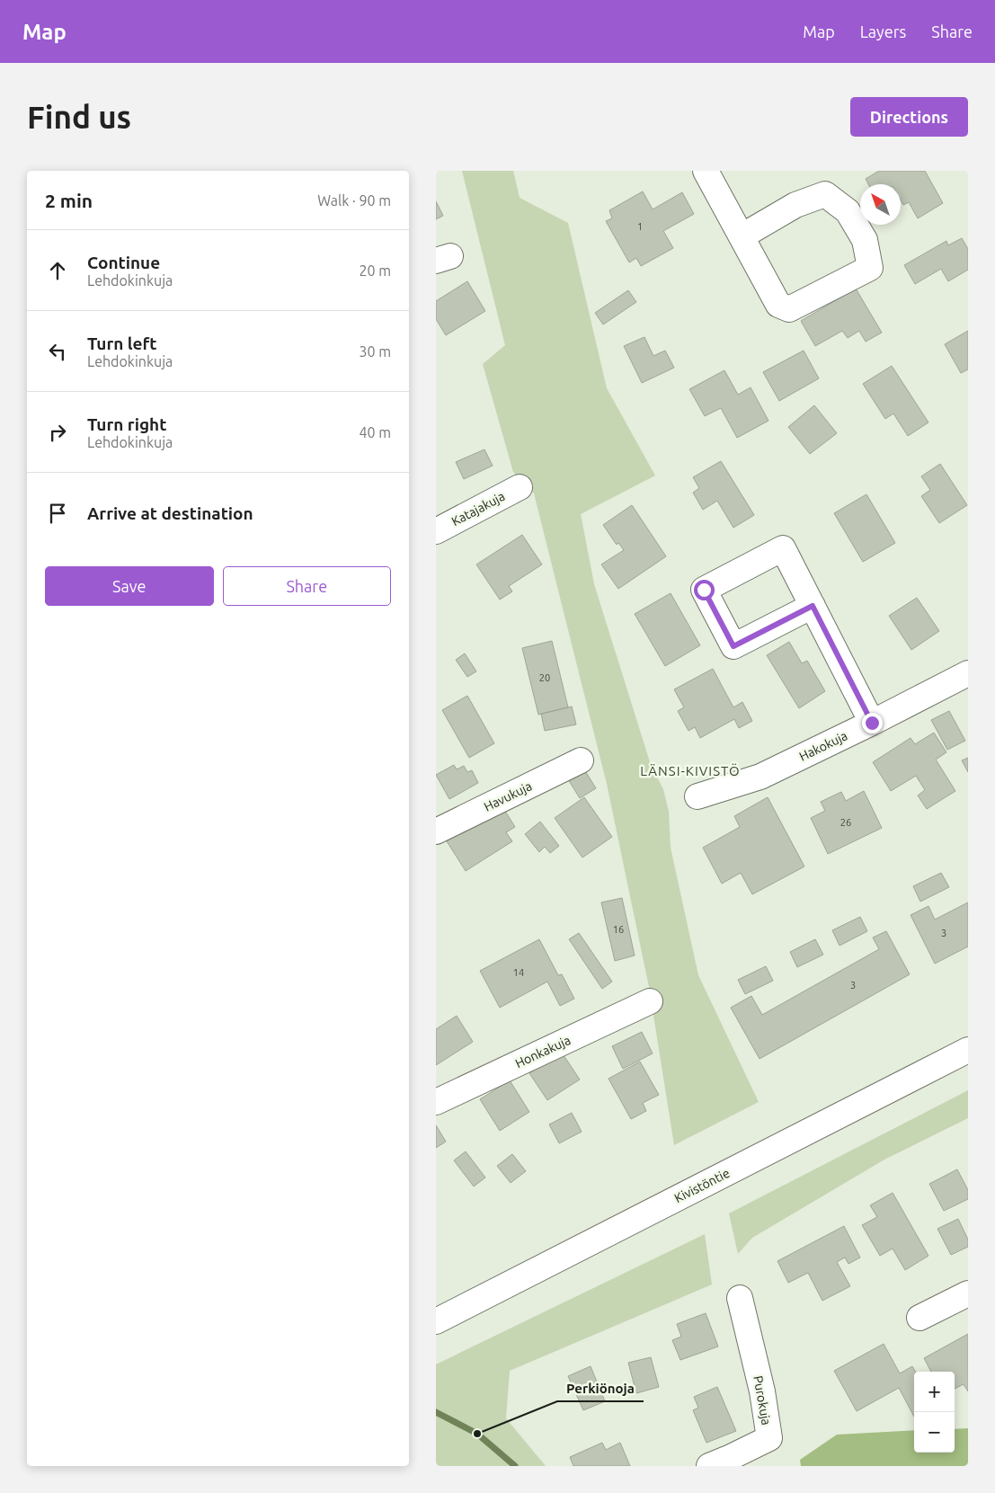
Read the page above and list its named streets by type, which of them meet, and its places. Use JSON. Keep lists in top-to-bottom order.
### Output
{
  "streets": {
    "street": [
      "Katajakuja",
      "Hakokuja",
      "Havukuja",
      "Honkakuja",
      "Kivistöntie",
      "Purokuja"
    ]
  },
  "districts": ["LÄNSI-KIVISTÖ"],
  "places": ["Perkiönoja"],
  "house_numbers": [
    "1",
    "20",
    "26",
    "16",
    "3",
    "14",
    "3"
  ],
  "north": "top left",
  "page": {
    "header": "Map",
    "nav": ["Map", "Layers", "Share"],
    "buttons": [
      "Directions",
      ["Save", "Share"]
    ],
    "title": "Find us",
    "heading": ["2 min", "Walk · 90 m"],
    "list": [
      ["Continue", "Lehdokinkuja", "20 m"],
      ["Turn left", "Lehdokinkuja", "30 m"],
      ["Turn right", "Lehdokinkuja", "40 m"],
      "Arrive at destination"
    ],
    "map_buttons": ["+", "−"]
  }
}
